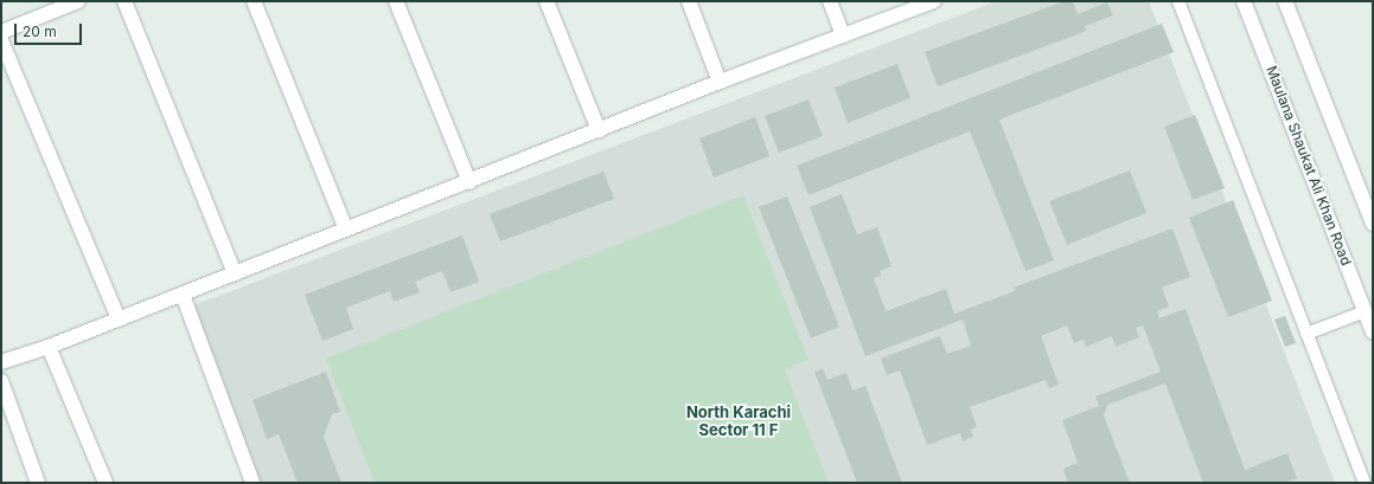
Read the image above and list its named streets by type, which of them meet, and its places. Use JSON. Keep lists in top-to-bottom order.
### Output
{
  "streets": {
    "street": ["Maulana Shaukat Ali Khan Road"]
  },
  "districts": ["North Karachi Sector 11 F"],
  "scale_bar": "20 m"
}
